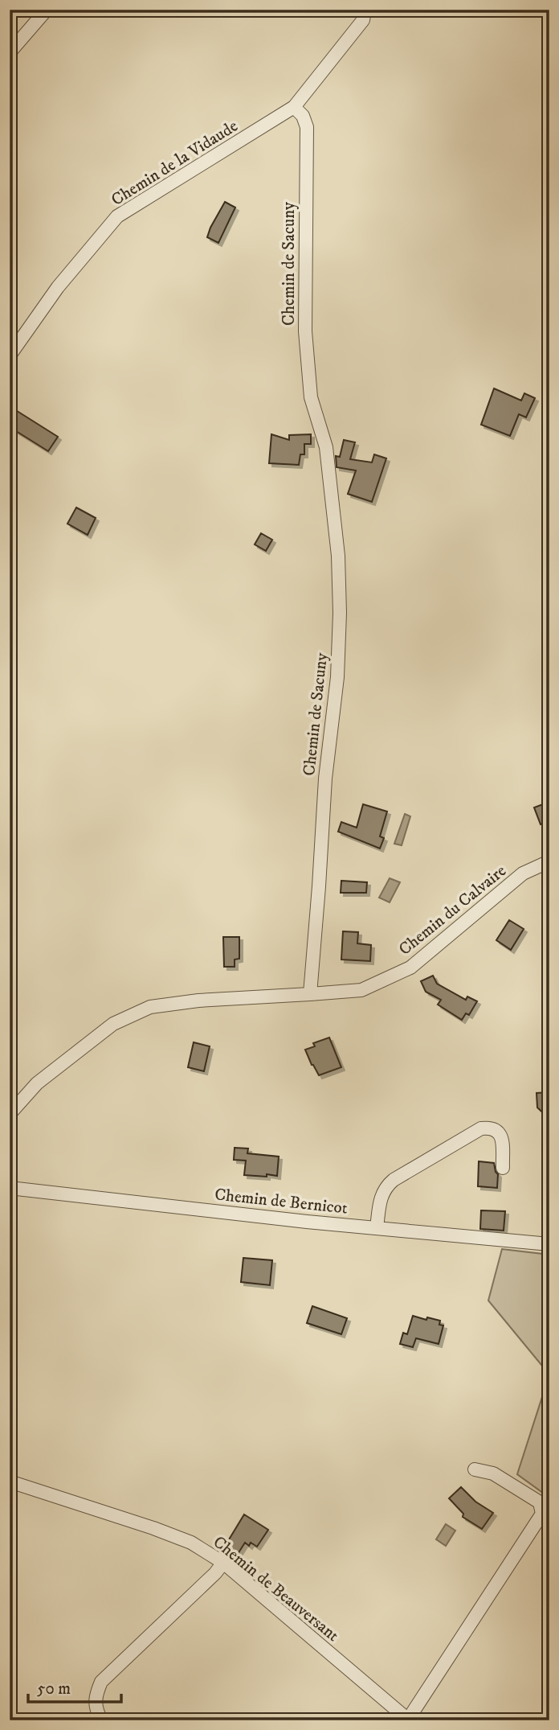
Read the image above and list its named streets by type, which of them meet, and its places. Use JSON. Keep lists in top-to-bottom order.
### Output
{
  "streets": {
    "street": [
      "Chemin de la Vidaude",
      "Chemin de Sacuny",
      "Chemin du Calvaire",
      "Chemin de Bernicot",
      "Chemin de Beauversant"
    ]
  },
  "crossings": [
    ["Chemin de la Vidaude", "Chemin de Sacuny"],
    ["Chemin de Sacuny", "Chemin du Calvaire"]
  ],
  "scale_bar": "50 m"
}
